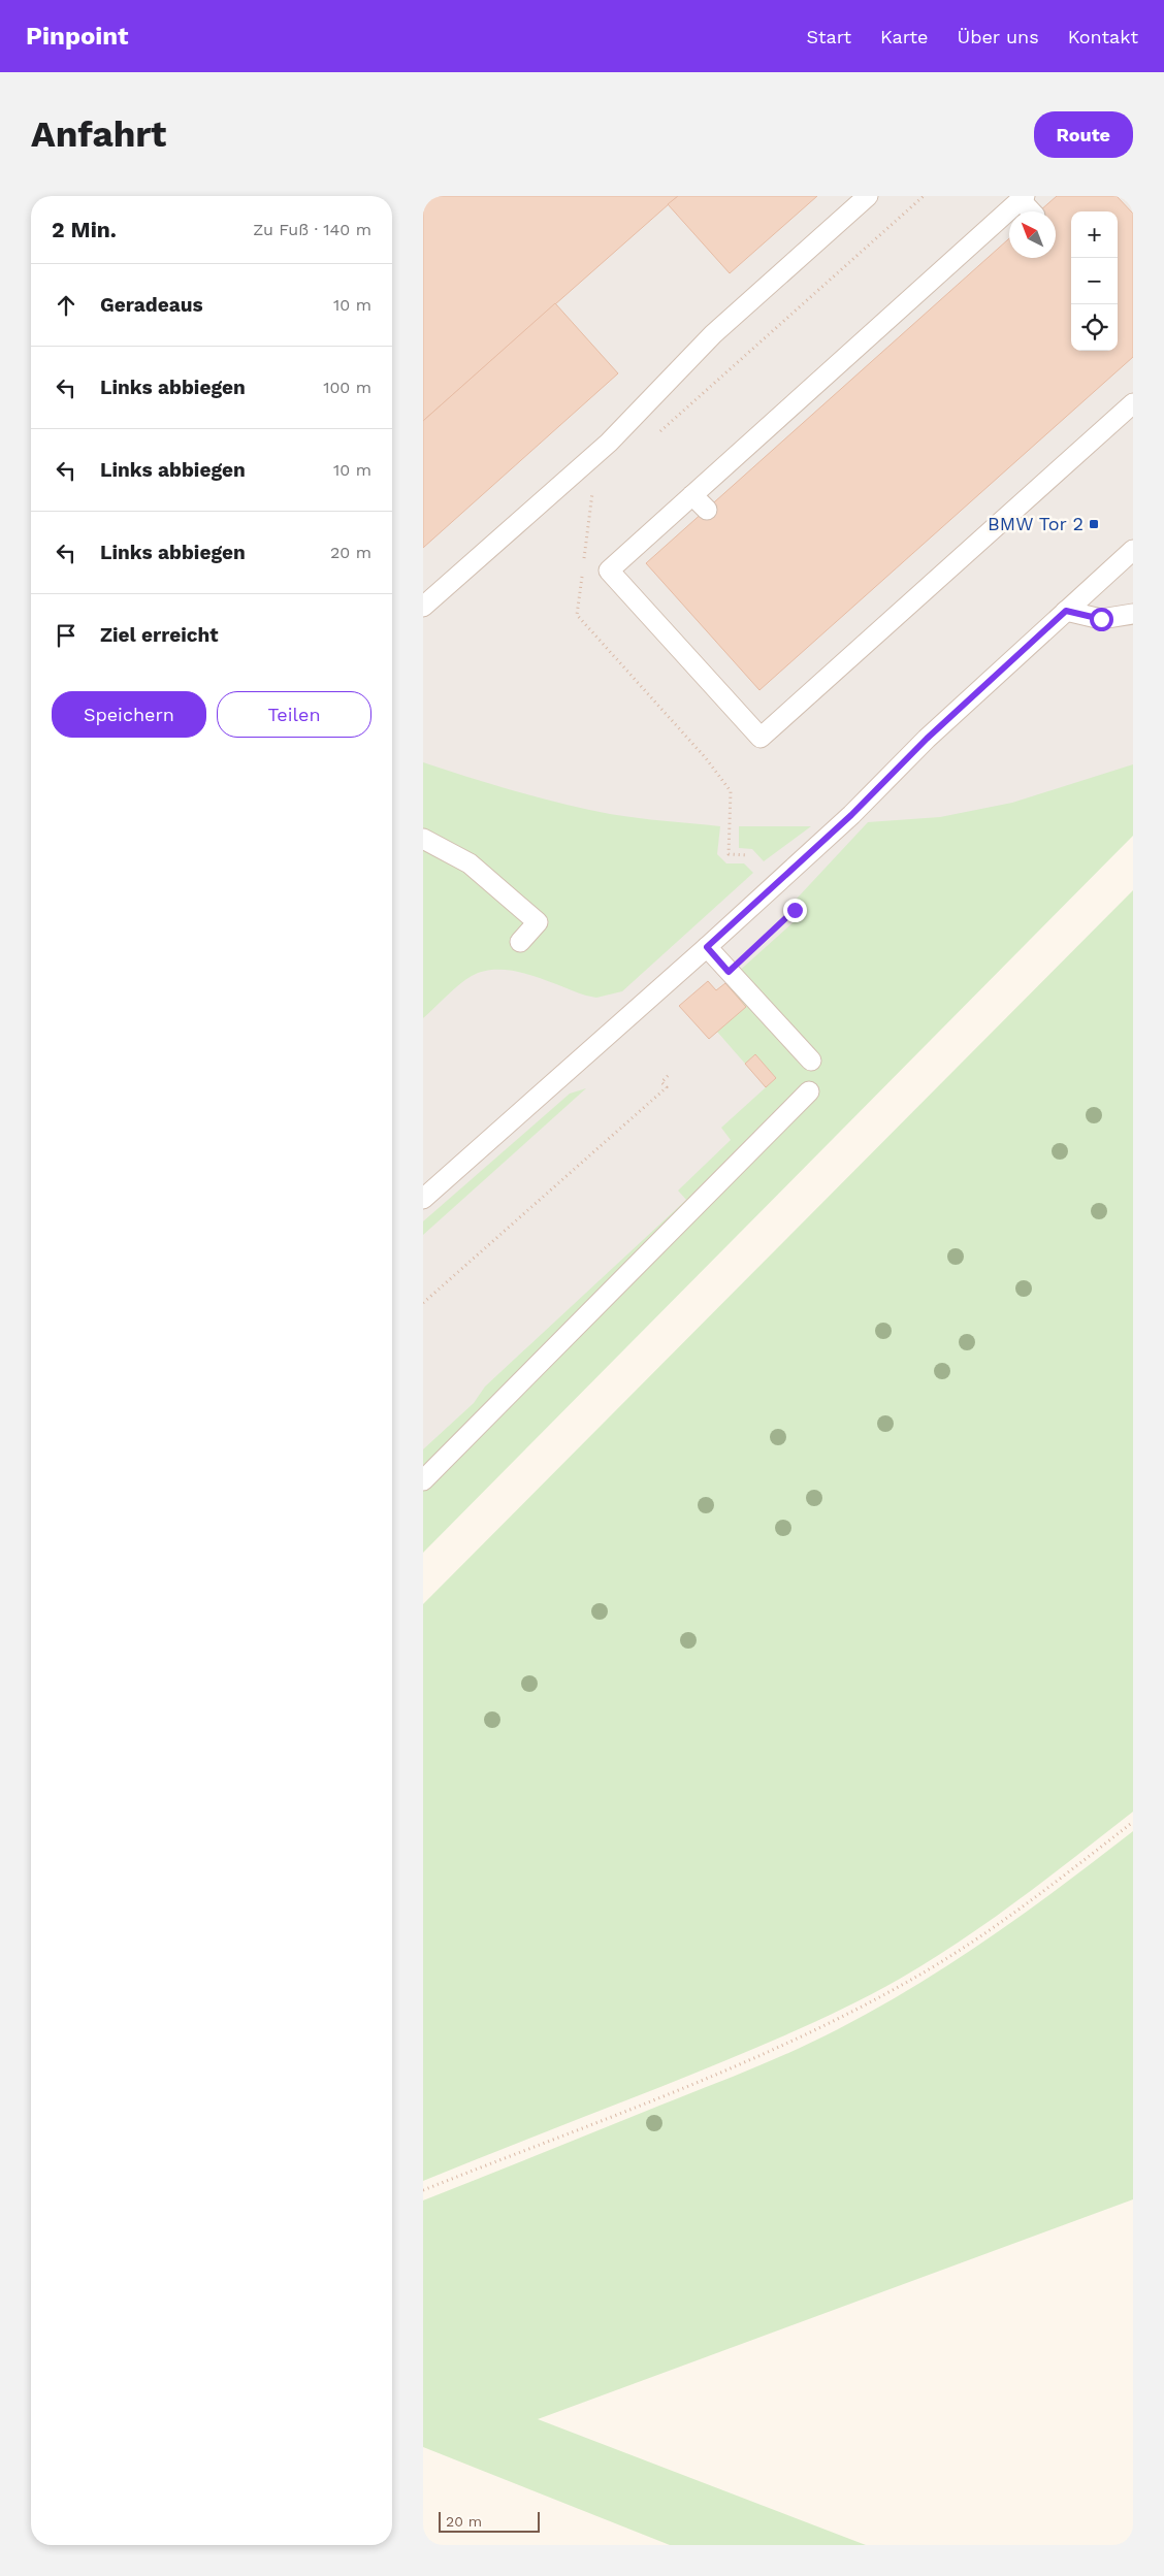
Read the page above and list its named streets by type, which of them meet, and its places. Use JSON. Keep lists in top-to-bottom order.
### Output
{
  "places": {
    "transit": ["BMW Tor 2"]
  },
  "scale_bar": "20 m",
  "north": "top left",
  "page": {
    "header": "Pinpoint",
    "nav": [
      "Start",
      "Karte",
      "Über uns",
      "Kontakt"
    ],
    "buttons": [
      "Route",
      ["Speichern", "Teilen"]
    ],
    "title": "Anfahrt",
    "heading": ["2 Min.", "Zu Fuß · 140 m"],
    "map_buttons": ["+", "−"],
    "list": [
      ["Geradeaus", "10 m"],
      ["Links abbiegen", "100 m"],
      ["Links abbiegen", "10 m"],
      ["Links abbiegen", "20 m"],
      "Ziel erreicht"
    ],
    "scale": "20 m"
  }
}
